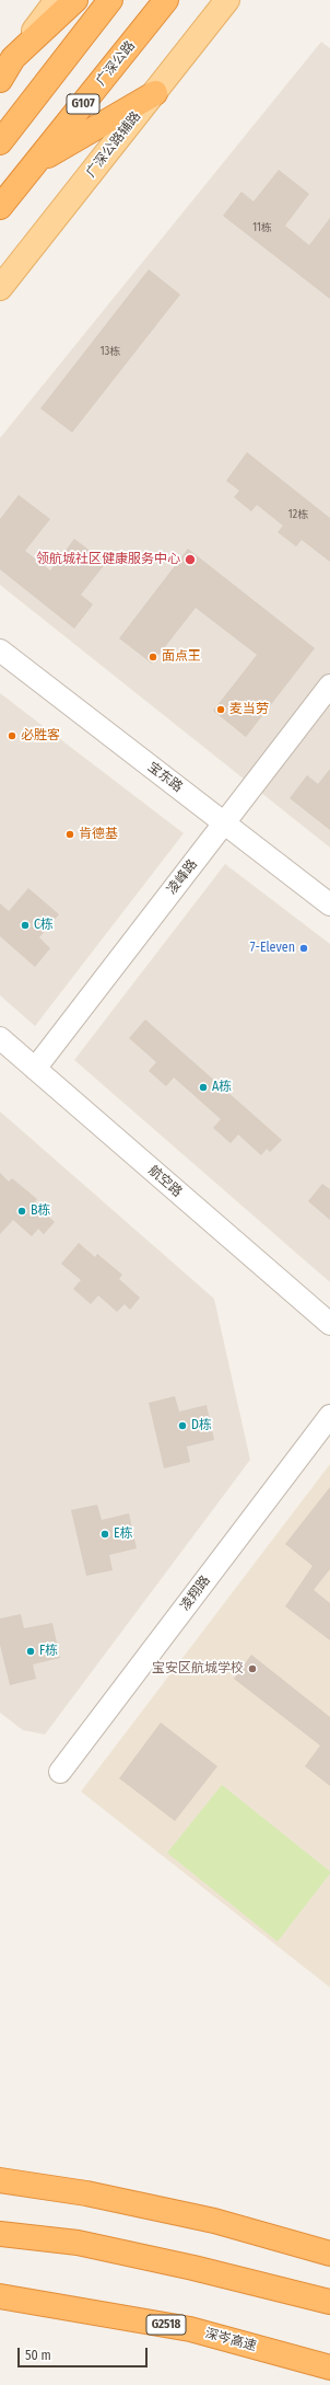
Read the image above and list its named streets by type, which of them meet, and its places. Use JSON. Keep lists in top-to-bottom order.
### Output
{
  "streets": {
    "highway": [
      "广深公路",
      "G107",
      "G2518",
      "深岑高速"
    ],
    "main road": ["广深公路辅路"],
    "street": [
      "宝东路",
      "凌峰路",
      "航空路",
      "凌翔路"
    ]
  },
  "crossings": [
    ["宝东路", "凌峰路"],
    ["凌峰路", "航空路"]
  ],
  "places": [
    "领航城社区健康服务中心",
    "面点王",
    "麦当劳",
    "必胜客",
    "肯德基",
    "C栋",
    "7-Eleven",
    "A栋",
    "B栋",
    "D栋",
    "E栋",
    "F栋",
    "宝安区航城学校"
  ],
  "house_numbers": ["11栋", "13栋", "12栋"],
  "scale_bar": "50 m"
}
